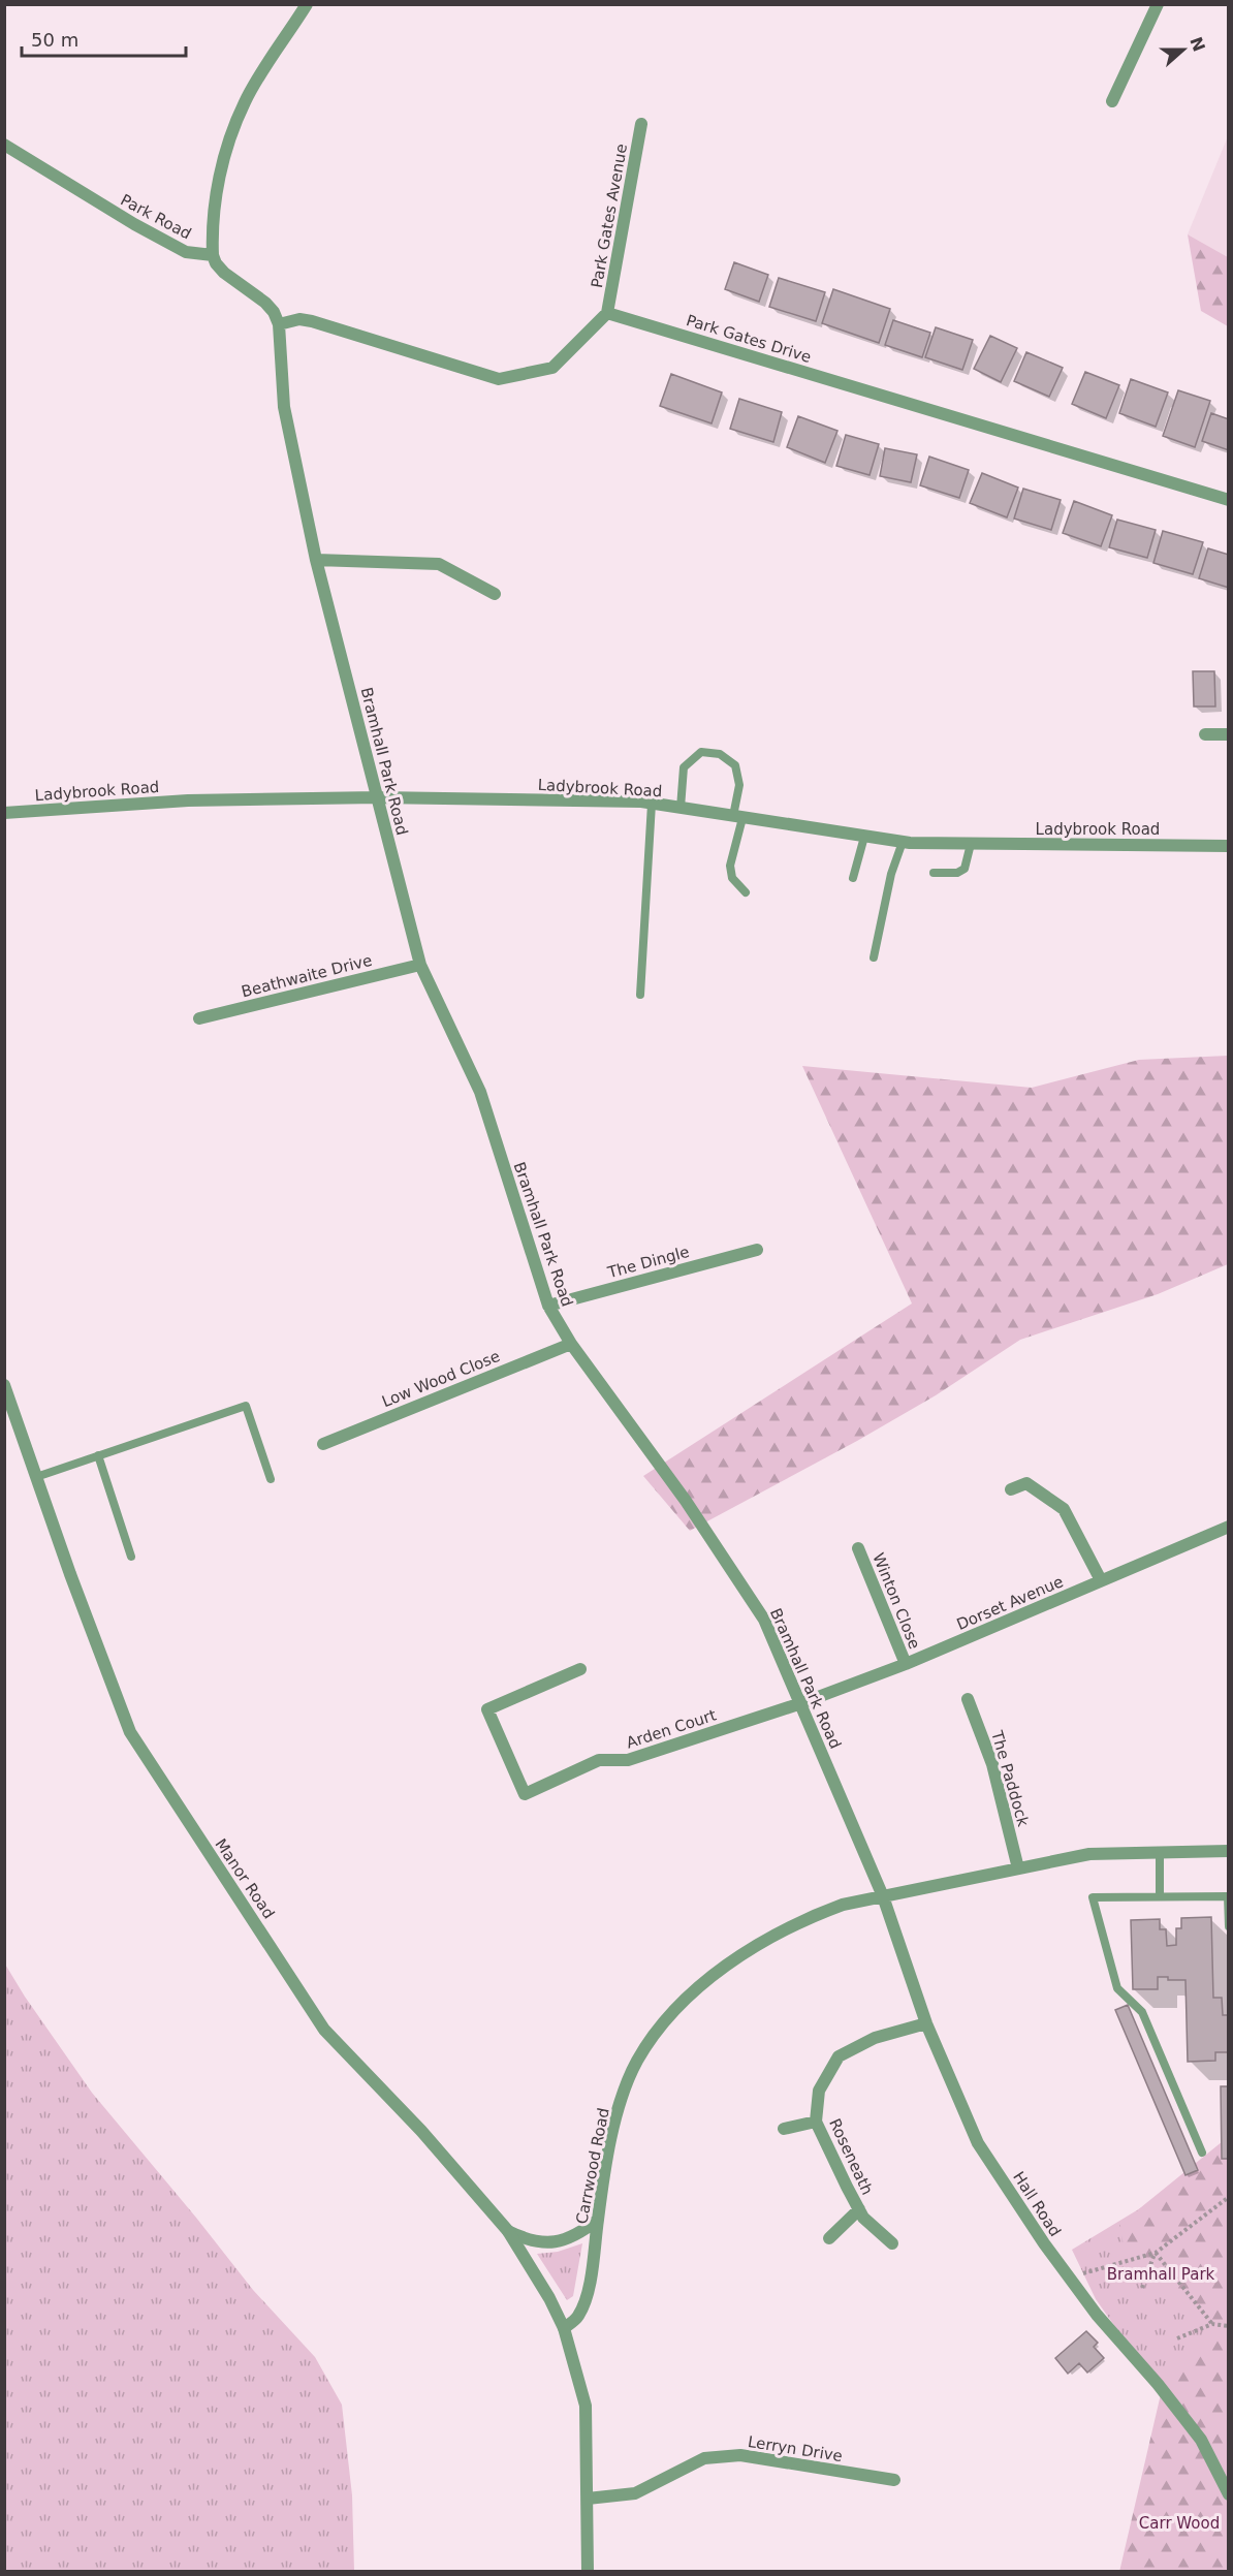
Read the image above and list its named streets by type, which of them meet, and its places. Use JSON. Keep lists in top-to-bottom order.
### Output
{
  "streets": {
    "street": [
      "Park Gates Avenue",
      "Park Road",
      "Park Gates Drive",
      "Bramhall Park Road",
      "Ladybrook Road",
      "Beathwaite Drive",
      "The Dingle",
      "Low Wood Close",
      "Winton Close",
      "Dorset Avenue",
      "Arden Court",
      "The Paddock",
      "Manor Road",
      "Roseneath",
      "Carrwood Road",
      "Hall Road",
      "Lerryn Drive"
    ]
  },
  "crossings": [
    ["Park Gates Avenue", "Park Gates Drive"],
    ["Bramhall Park Road", "Ladybrook Road"],
    ["Bramhall Park Road", "Beathwaite Drive"],
    ["Bramhall Park Road", "The Dingle"],
    ["Bramhall Park Road", "Low Wood Close"],
    ["Bramhall Park Road", "Dorset Avenue"],
    ["Bramhall Park Road", "Arden Court"],
    ["Bramhall Park Road", "Carrwood Road"],
    ["Bramhall Park Road", "Hall Road"],
    ["Winton Close", "Dorset Avenue"],
    ["Dorset Avenue", "Arden Court"],
    ["Manor Road", "Carrwood Road"],
    ["Roseneath", "Hall Road"],
    ["Carrwood Road", "Hall Road"]
  ],
  "parks": ["Bramhall Park", "Carr Wood"],
  "scale_bar": "50 m",
  "north": "right"
}
